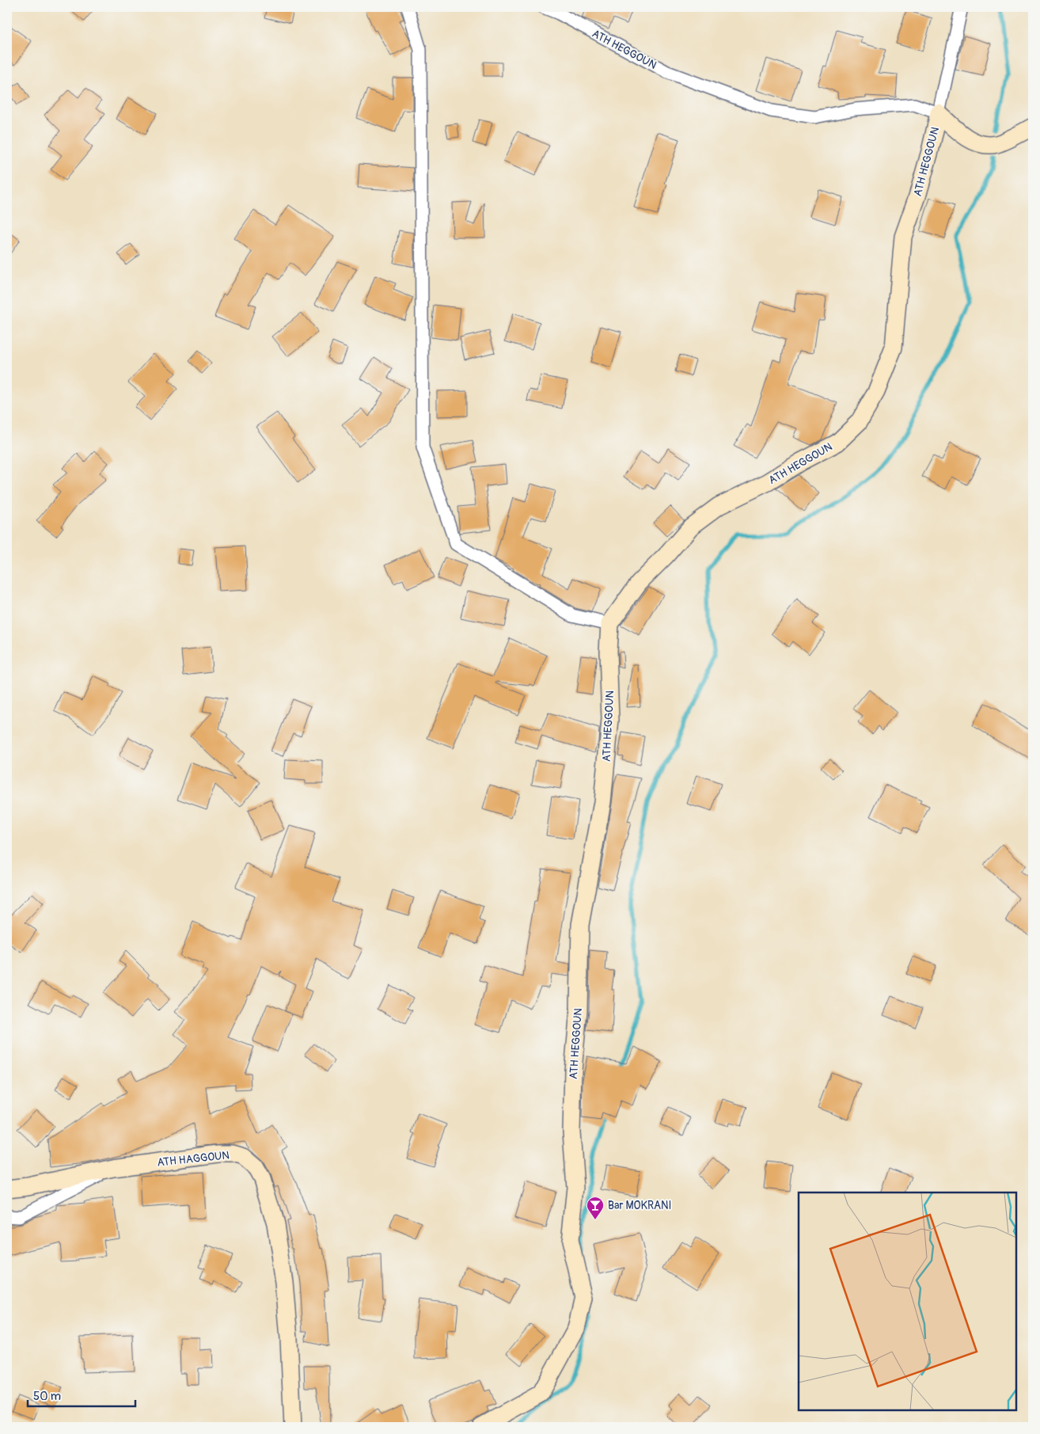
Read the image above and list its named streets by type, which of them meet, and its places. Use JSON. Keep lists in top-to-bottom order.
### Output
{
  "streets": {
    "street": ["ATH HEGGOUN", "ATH HAGGOUN"]
  },
  "places": {
    "bar": ["Bar MOKRANI"]
  },
  "scale_bar": "50 m"
}
